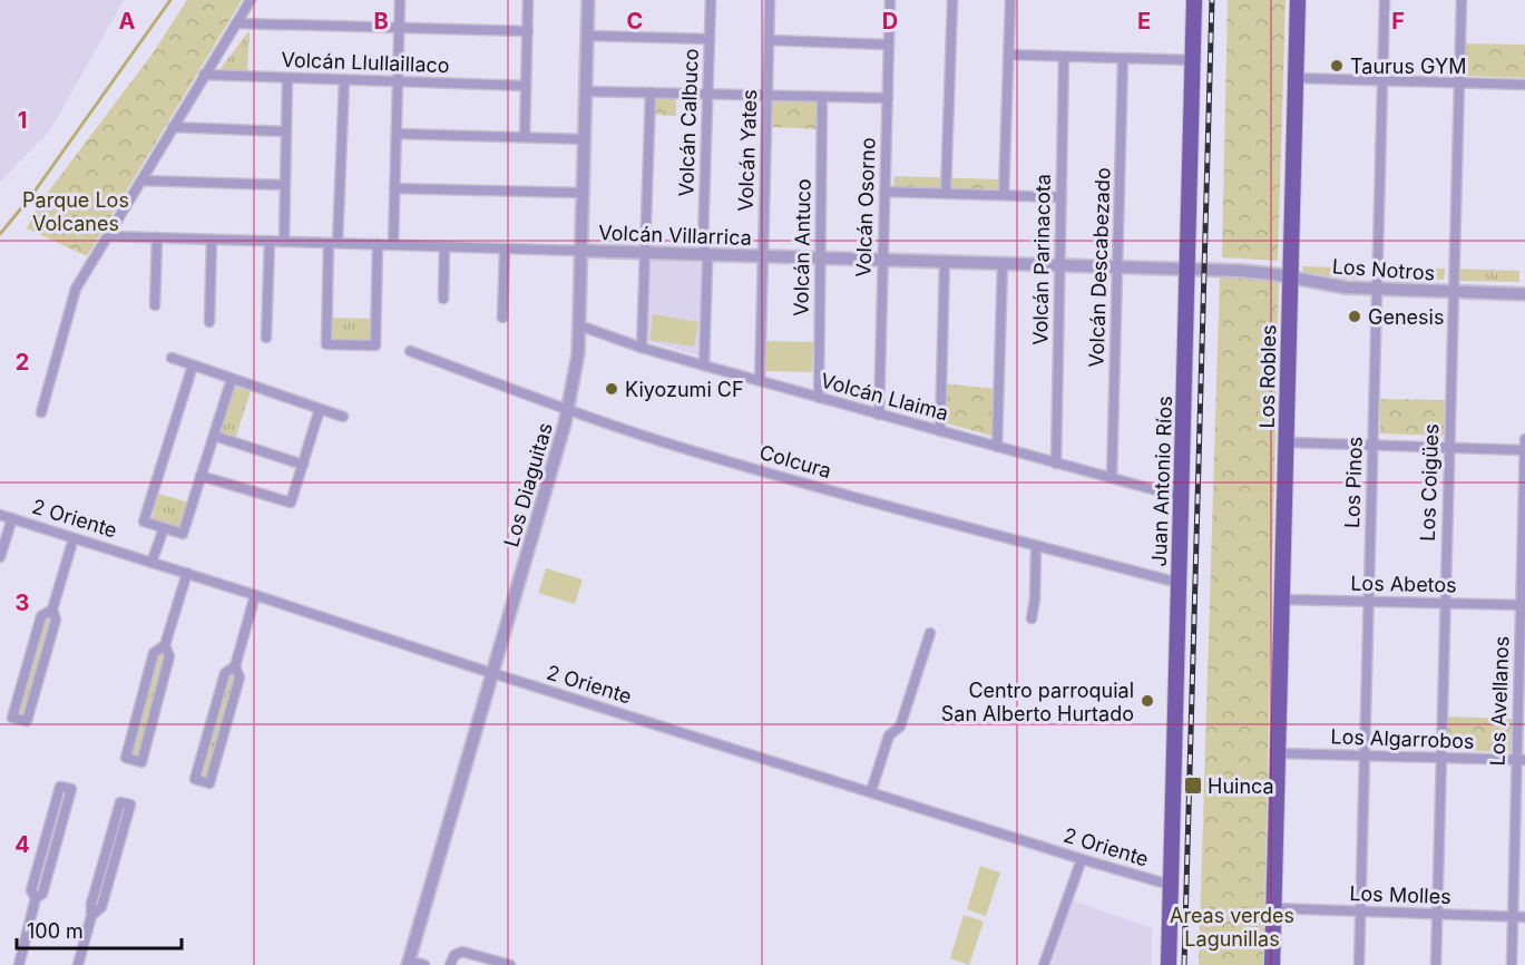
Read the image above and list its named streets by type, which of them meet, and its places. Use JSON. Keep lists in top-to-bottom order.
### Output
{
  "streets": {
    "main road": ["Los Robles", "Juan Antonio Ríos"],
    "street": [
      "Volcán Llullaillaco",
      "Volcán Calbuco",
      "Volcán Yates",
      "Volcán Osorno",
      "Volcán Villarrica",
      "Volcán Antuco",
      "Volcán Parinacota",
      "Volcán Descabezado",
      "Los Notros",
      "Volcán Llaima",
      "Colcura",
      "Los Pinos",
      "Los Coigües",
      "Los Diaguitas",
      "2 Oriente",
      "Los Abetos",
      "Los Avellanos",
      "Los Algarrobos",
      "Los Molles"
    ]
  },
  "crossings": [
    ["Volcán Calbuco", "Volcán Villarrica"],
    ["Volcán Calbuco", "Volcán Llaima"],
    ["Volcán Yates", "Volcán Villarrica"],
    ["Volcán Yates", "Volcán Llaima"],
    ["Volcán Osorno", "Volcán Villarrica"],
    ["Volcán Osorno", "Volcán Llaima"],
    ["Volcán Villarrica", "Volcán Antuco"],
    ["Volcán Villarrica", "Volcán Parinacota"],
    ["Volcán Villarrica", "Volcán Descabezado"],
    ["Volcán Villarrica", "Los Notros"],
    ["Volcán Villarrica", "Juan Antonio Ríos"],
    ["Volcán Villarrica", "Los Diaguitas"],
    ["Volcán Antuco", "Volcán Llaima"],
    ["Volcán Parinacota", "Volcán Llaima"],
    ["Volcán Descabezado", "Volcán Llaima"],
    ["Los Notros", "Los Robles"],
    ["Los Notros", "Los Pinos"],
    ["Los Notros", "Los Coigües"],
    ["Los Robles", "Los Abetos"],
    ["Los Robles", "Los Algarrobos"],
    ["Los Robles", "Los Molles"],
    ["Volcán Llaima", "Juan Antonio Ríos"],
    ["Volcán Llaima", "Los Diaguitas"],
    ["Colcura", "Juan Antonio Ríos"],
    ["Colcura", "Los Diaguitas"],
    ["Juan Antonio Ríos", "2 Oriente"],
    ["Los Pinos", "Los Abetos"],
    ["Los Pinos", "Los Algarrobos"],
    ["Los Pinos", "Los Molles"],
    ["Los Coigües", "Los Abetos"],
    ["Los Coigües", "Los Algarrobos"],
    ["Los Coigües", "Los Molles"],
    ["Los Diaguitas", "2 Oriente"],
    ["Los Abetos", "Los Avellanos"],
    ["Los Avellanos", "Los Algarrobos"],
    ["Los Avellanos", "Los Molles"]
  ],
  "parks": ["Parque Los Volcanes", "Areas verdes Lagunillas"],
  "places": {
    "other": [
      "Taurus GYM",
      "Genesis",
      "Kiyozumi CF",
      "Centro parroquial San Alberto Hurtado"
    ],
    "transit": ["Huinca"]
  },
  "scale_bar": "100 m",
  "grid": {
    "columns": [
      "A",
      "B",
      "C",
      "D",
      "E",
      "F"
    ],
    "rows": [
      "1",
      "2",
      "3",
      "4"
    ]
  }
}
